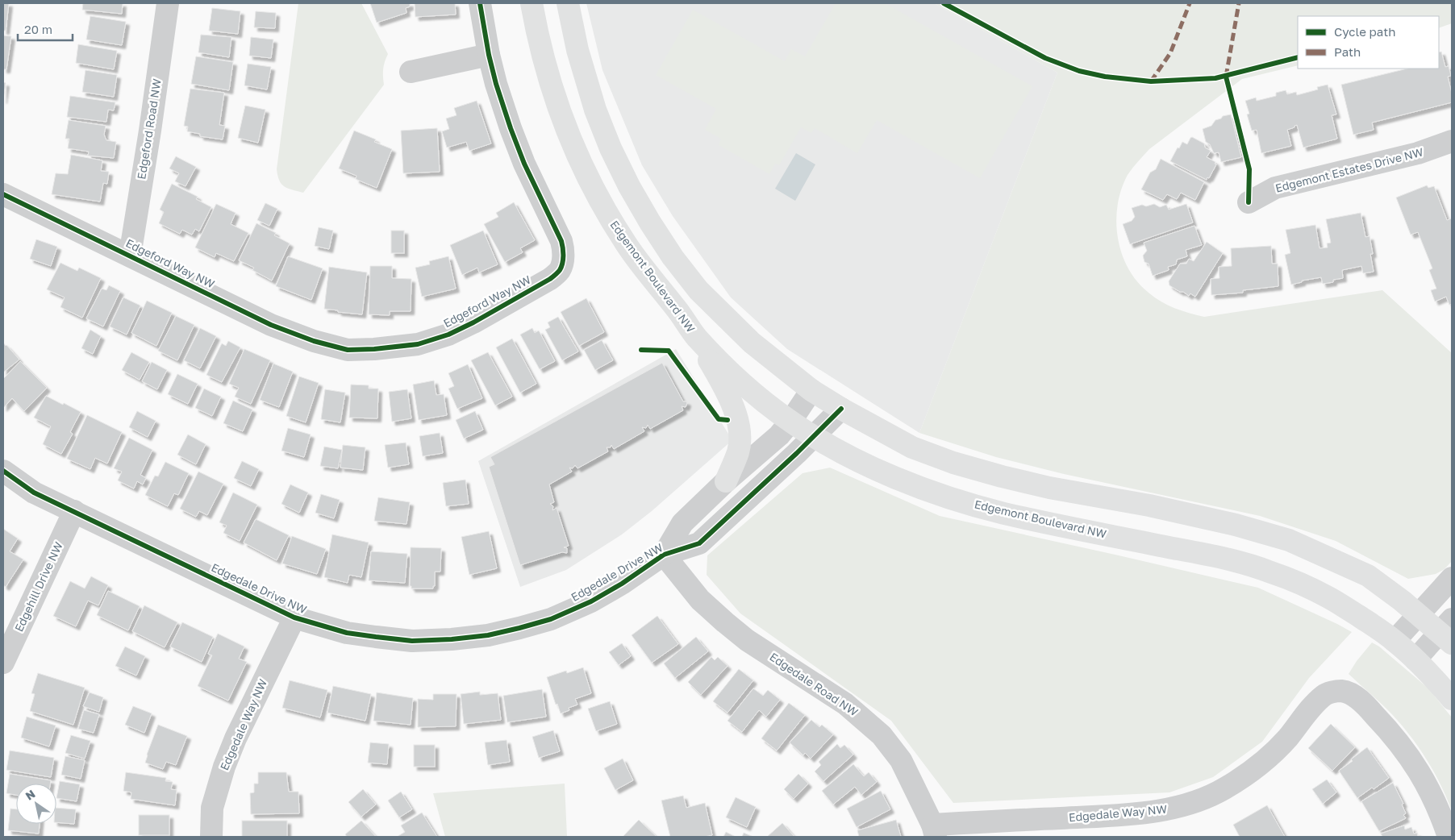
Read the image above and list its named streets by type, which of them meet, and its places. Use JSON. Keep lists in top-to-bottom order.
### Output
{
  "streets": {
    "main road": ["Edgemont Boulevard NW"],
    "street": [
      "Edgeford Road NW",
      "Edgemont Estates Drive NW",
      "Edgeford Way NW",
      "Edgedale Drive NW",
      "Edgehill Drive NW",
      "Edgedale Road NW",
      "Edgedale Way NW"
    ]
  },
  "crossings": [
    ["Edgeford Road NW", "Edgeford Way NW"],
    ["Edgemont Boulevard NW", "Edgedale Drive NW"],
    ["Edgedale Drive NW", "Edgehill Drive NW"],
    ["Edgedale Drive NW", "Edgedale Road NW"],
    ["Edgedale Drive NW", "Edgedale Way NW"],
    ["Edgedale Road NW", "Edgedale Way NW"]
  ],
  "legend": ["Cycle path", "Path"],
  "scale_bar": "20 m",
  "north": "top left"
}
